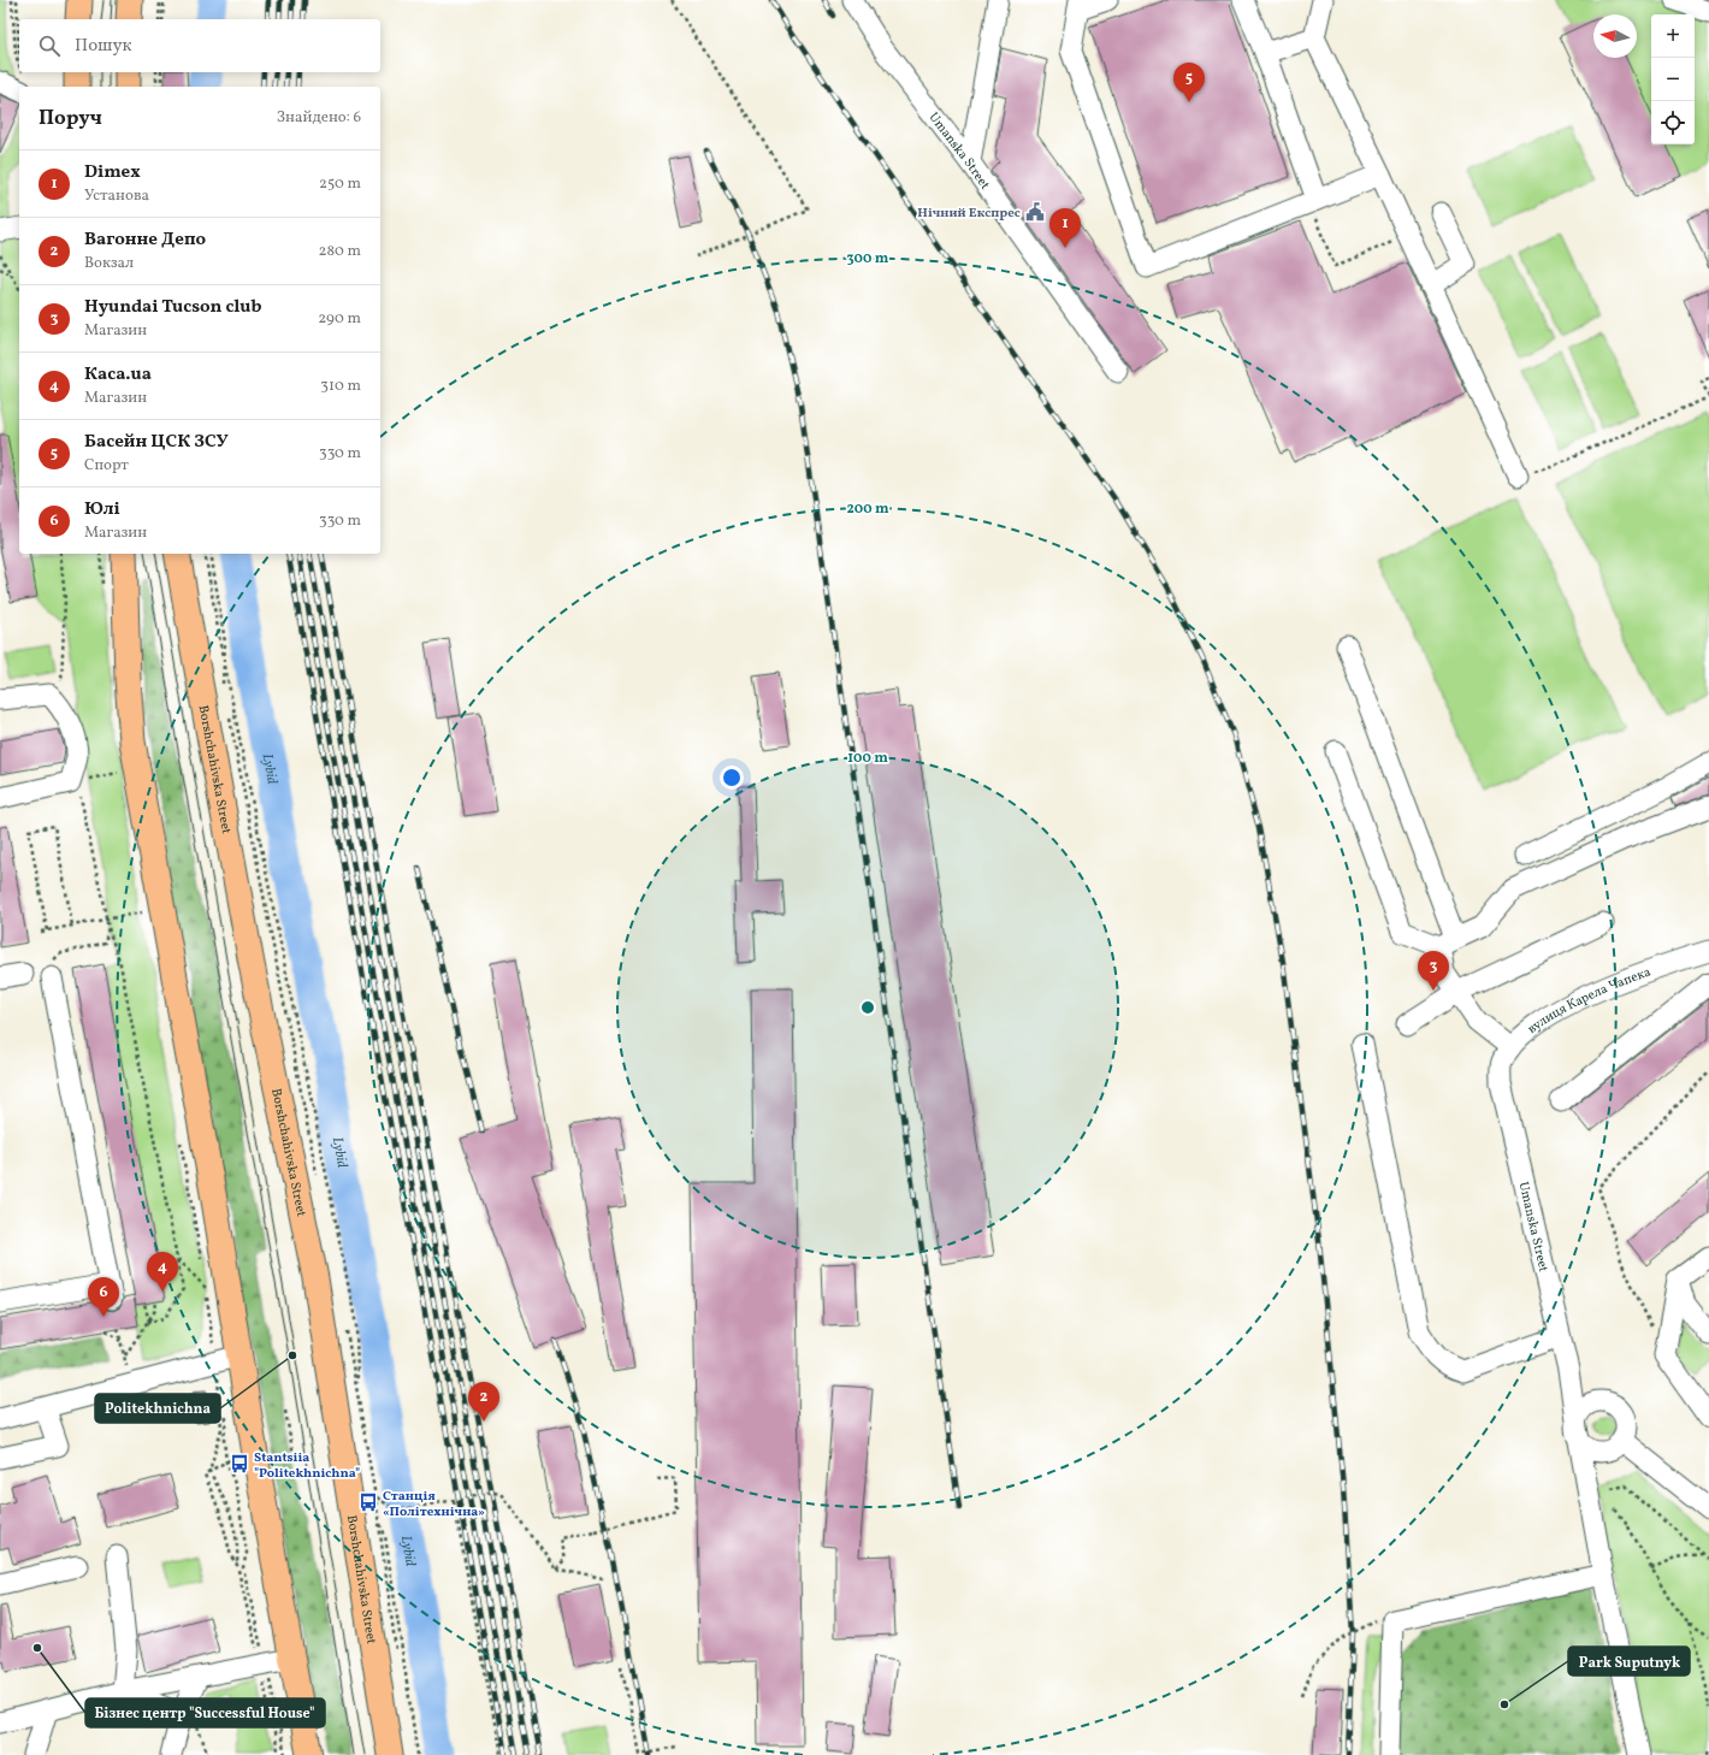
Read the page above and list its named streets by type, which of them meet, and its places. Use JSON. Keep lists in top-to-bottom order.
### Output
{
  "streets": {
    "main road": ["Borshchahivska Street"],
    "street": ["Umanska Street", "вулиця Карела Чапека"]
  },
  "crossings": [
    ["Umanska Street", "вулиця Карела Чапека"]
  ],
  "water": ["Lybid"],
  "places": {
    "public building": ["Нічний Експрес"],
    "other": ["Politekhnichna", "Бізнес центр \"Successful House\"", "Park Suputnyk"],
    "bus stop": ["Stantsiia \"Politekhnichna\"", "Станція «Політехнічна»"]
  },
  "north": "left",
  "page": {
    "map_buttons": ["+", "−"],
    "search": "Пошук",
    "pins": [
      "5",
      "1",
      "3",
      "4",
      "6",
      "2"
    ],
    "heading": ["Поруч", "Знайдено: 6"],
    "list": [
      {
        "mark": "1",
        "name": "Dimex",
        "note": "Установа",
        "value": "250 m"
      },
      {
        "mark": "2",
        "name": "Вагонне Депо",
        "note": "Вокзал",
        "value": "280 m"
      },
      {
        "mark": "3",
        "name": "Hyundai Tucson club",
        "note": "Магазин",
        "value": "290 m"
      },
      {
        "mark": "4",
        "name": "Каса.ua",
        "note": "Магазин",
        "value": "310 m"
      },
      {
        "mark": "5",
        "name": "Басейн ЦСК ЗСУ",
        "note": "Спорт",
        "value": "330 m"
      },
      {
        "mark": "6",
        "name": "Юлі",
        "note": "Магазин",
        "value": "330 m"
      }
    ]
  },
  "rings": ["300 m", "200 m", "100 m"]
}
